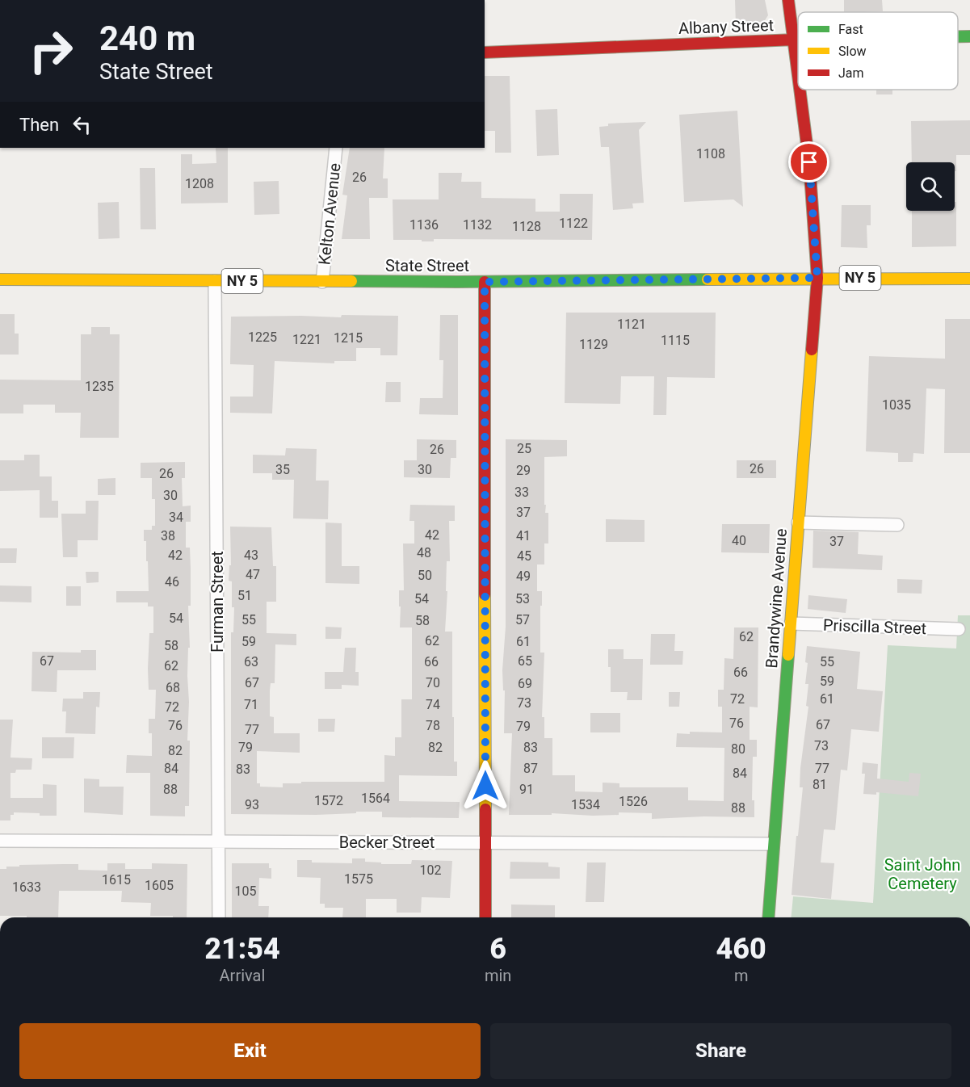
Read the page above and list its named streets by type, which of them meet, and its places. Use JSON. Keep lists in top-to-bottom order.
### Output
{
  "streets": {
    "main road": [
      "Albany Street",
      "State Street",
      "NY 5",
      "Brandywine Avenue"
    ],
    "street": [
      "Kelton Avenue",
      "Furman Street",
      "Priscilla Street",
      "Becker Street"
    ]
  },
  "crossings": [
    ["Albany Street", "Brandywine Avenue"],
    ["Kelton Avenue", "State Street"],
    ["State Street", "Brandywine Avenue"],
    ["State Street", "Furman Street"],
    ["Brandywine Avenue", "Priscilla Street"],
    ["Brandywine Avenue", "Becker Street"],
    ["Furman Street", "Becker Street"]
  ],
  "parks": ["Saint John Cemetery"],
  "house_numbers": [
    "1108",
    "26",
    "1208",
    "1122",
    "1136",
    "1132",
    "1128",
    "1121",
    "1225",
    "1215",
    "1221",
    "1115",
    "1129",
    "1235",
    "1035",
    "25",
    "26",
    "26",
    "35",
    "30",
    "29",
    "26",
    "33",
    "30",
    "37",
    "34",
    "42",
    "38",
    "41",
    "40",
    "37",
    "48",
    "42",
    "43",
    "45",
    "47",
    "50",
    "49",
    "46",
    "51",
    "54",
    "53",
    "54",
    "55",
    "57",
    "58",
    "62",
    "62",
    "59",
    "61",
    "58",
    "67",
    "65",
    "63",
    "66",
    "55",
    "62",
    "66",
    "59",
    "67",
    "70",
    "69",
    "68",
    "72",
    "61",
    "73",
    "71",
    "74",
    "72",
    "76",
    "67",
    "76",
    "78",
    "79",
    "77",
    "73",
    "79",
    "82",
    "83",
    "80",
    "82",
    "84",
    "87",
    "77",
    "83",
    "84",
    "81",
    "88",
    "91",
    "1564",
    "1572",
    "1526",
    "93",
    "1534",
    "88",
    "102",
    "1575",
    "1615",
    "1605",
    "1633",
    "105"
  ],
  "legend": ["Fast", "Slow", "Jam"],
  "page": {
    "turn": ["240 m", "State Street"],
    "then": "Then",
    "eta": [
      "21:54",
      "Arrival",
      "6",
      "min",
      "460",
      "m"
    ],
    "buttons": ["Exit", "Share"]
  }
}
